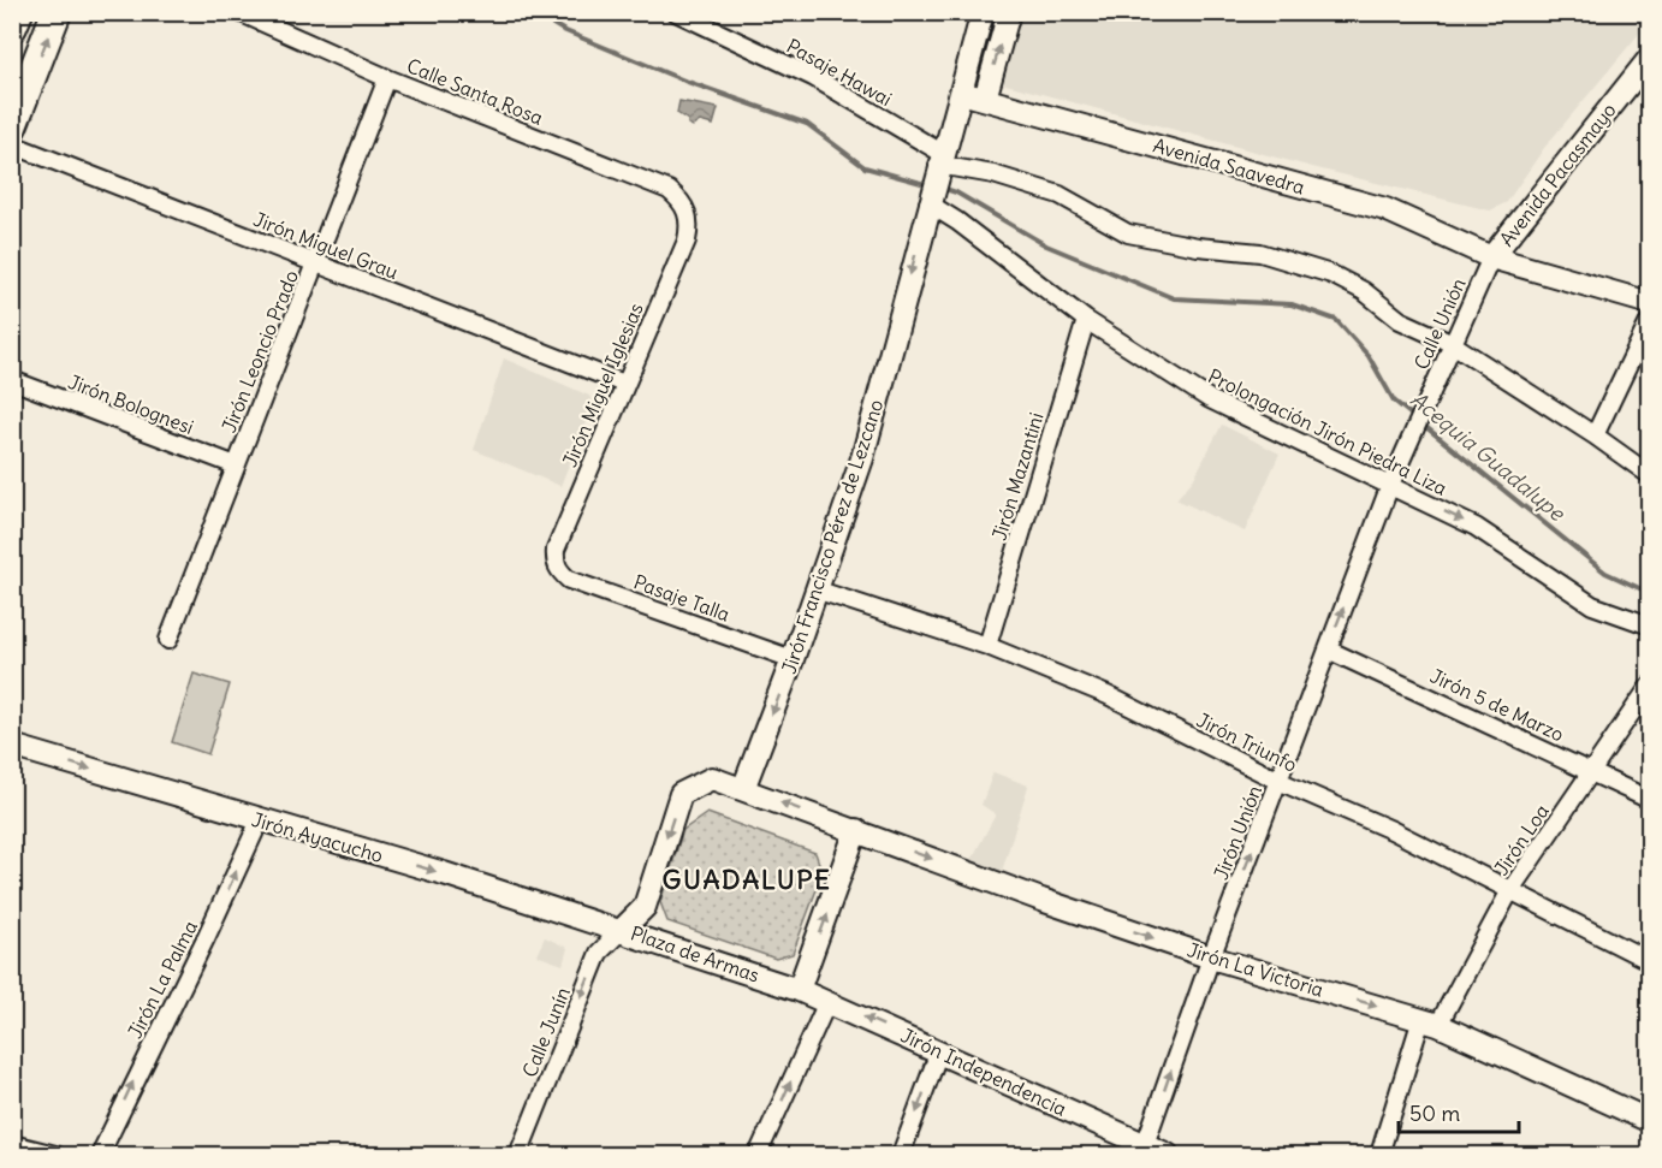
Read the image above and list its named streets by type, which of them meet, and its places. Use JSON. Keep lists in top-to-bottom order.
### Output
{
  "streets": {
    "street": [
      "Pasaje Hawai",
      "Calle Santa Rosa",
      "Avenida Saavedra",
      "Avenida Pacasmayo",
      "Jirón Miguel Grau",
      "Calle Unión",
      "Jirón Leoncio Prado",
      "Jirón Miguel Iglesias",
      "Jirón Bolognesi",
      "Prolongación Jirón Piedra Liza",
      "Jirón Mazantini",
      "Jirón Francisco Pérez de Lezcano",
      "Pasaje Talla",
      "Jirón 5 de Marzo",
      "Jirón Triunfo",
      "Jirón Unión",
      "Jirón Ayacucho",
      "Jirón Loa",
      "Plaza de Armas",
      "Jirón La Victoria",
      "Jirón La Palma",
      "Calle Junín",
      "Jirón Independencia"
    ]
  },
  "crossings": [
    ["Pasaje Hawai", "Prolongación Jirón Piedra Liza"],
    ["Pasaje Hawai", "Jirón Francisco Pérez de Lezcano"],
    ["Calle Santa Rosa", "Jirón Leoncio Prado"],
    ["Calle Santa Rosa", "Jirón Miguel Iglesias"],
    ["Avenida Saavedra", "Avenida Pacasmayo"],
    ["Avenida Saavedra", "Calle Unión"],
    ["Avenida Saavedra", "Jirón Francisco Pérez de Lezcano"],
    ["Avenida Pacasmayo", "Calle Unión"],
    ["Jirón Miguel Grau", "Jirón Leoncio Prado"],
    ["Jirón Miguel Grau", "Jirón Miguel Iglesias"],
    ["Calle Unión", "Prolongación Jirón Piedra Liza"],
    ["Calle Unión", "Jirón Unión"],
    ["Jirón Leoncio Prado", "Jirón Bolognesi"],
    ["Jirón Miguel Iglesias", "Pasaje Talla"],
    ["Prolongación Jirón Piedra Liza", "Jirón Mazantini"],
    ["Prolongación Jirón Piedra Liza", "Jirón Francisco Pérez de Lezcano"],
    ["Prolongación Jirón Piedra Liza", "Jirón Unión"],
    ["Jirón Mazantini", "Jirón Triunfo"],
    ["Jirón Francisco Pérez de Lezcano", "Pasaje Talla"],
    ["Jirón Francisco Pérez de Lezcano", "Jirón Triunfo"],
    ["Jirón Francisco Pérez de Lezcano", "Plaza de Armas"],
    ["Jirón 5 de Marzo", "Jirón Unión"],
    ["Jirón 5 de Marzo", "Jirón Loa"],
    ["Jirón Triunfo", "Jirón Unión"],
    ["Jirón Triunfo", "Jirón Loa"],
    ["Jirón Unión", "Jirón La Victoria"],
    ["Jirón Unión", "Jirón Independencia"],
    ["Jirón Ayacucho", "Plaza de Armas"],
    ["Jirón Ayacucho", "Jirón La Palma"],
    ["Jirón Ayacucho", "Calle Junín"],
    ["Jirón Loa", "Jirón La Victoria"],
    ["Plaza de Armas", "Jirón La Victoria"],
    ["Plaza de Armas", "Calle Junín"],
    ["Plaza de Armas", "Jirón Independencia"]
  ],
  "one_way": [
    "Jirón Francisco Pérez de Lezcano",
    "Jirón Unión",
    "Jirón Ayacucho",
    "Jirón La Victoria",
    "Jirón La Palma",
    "Calle Junín"
  ],
  "districts": ["GUADALUPE"],
  "water": ["Acequia Guadalupe"],
  "scale_bar": "50 m"
}
